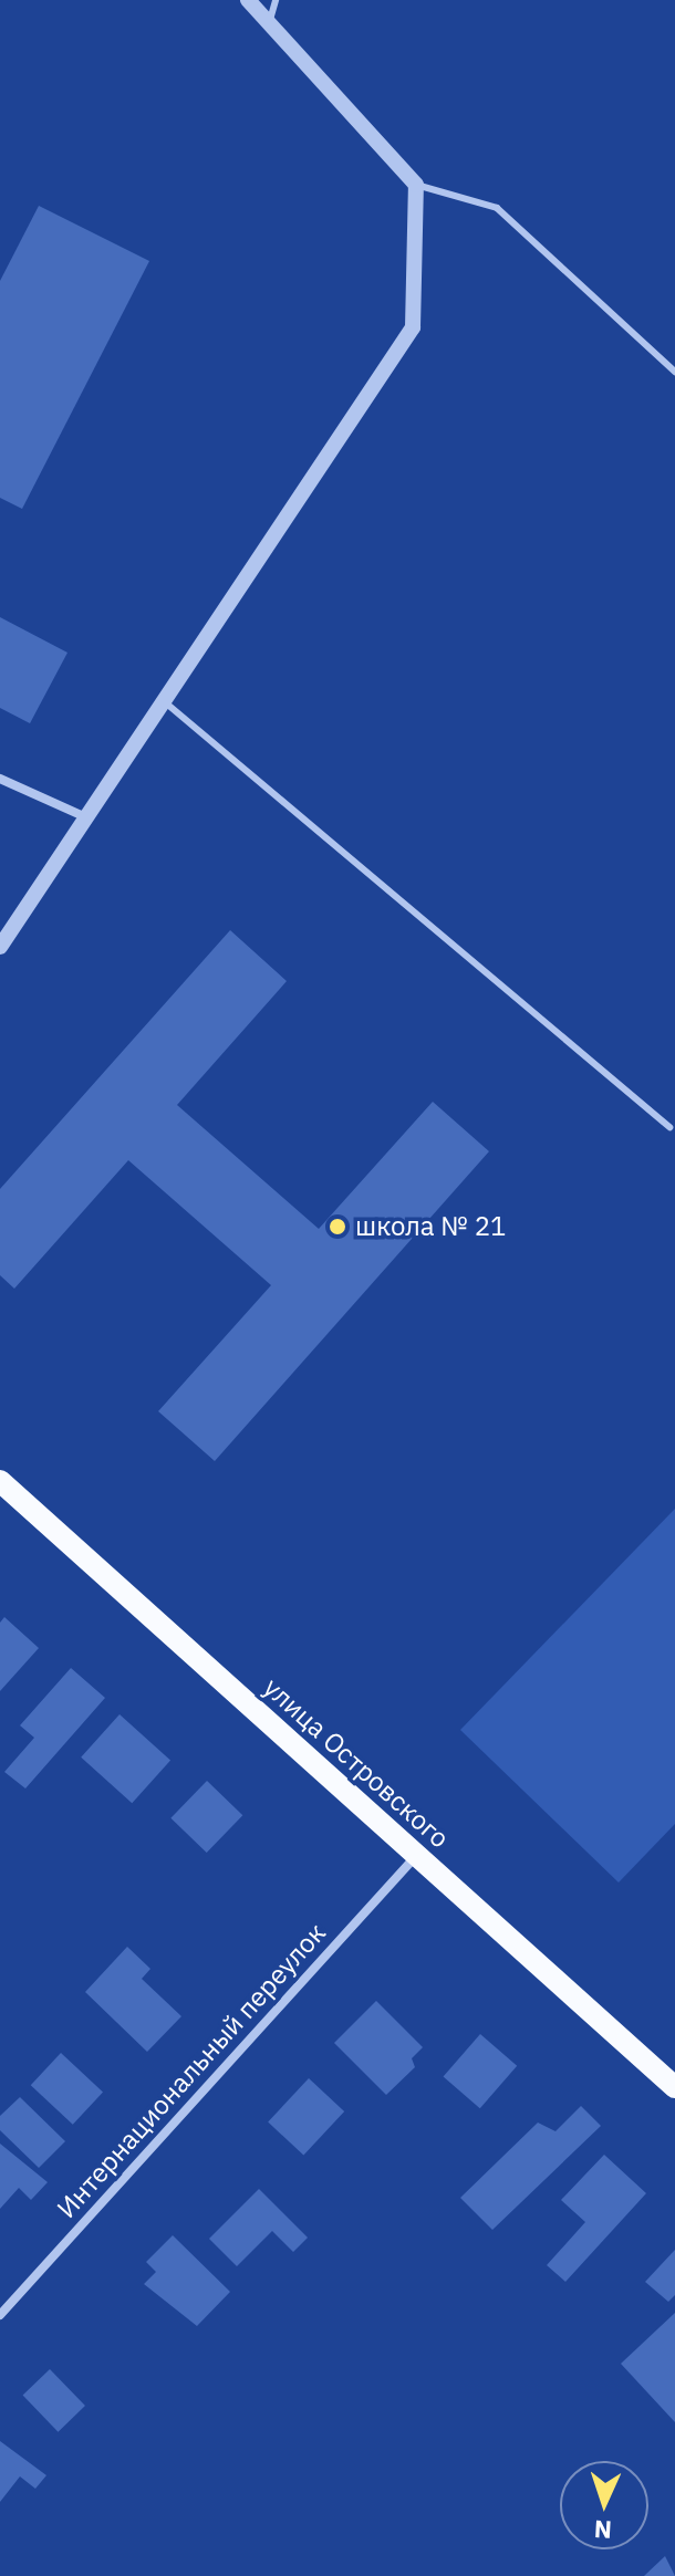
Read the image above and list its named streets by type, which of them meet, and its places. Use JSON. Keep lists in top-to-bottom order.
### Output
{
  "streets": {
    "main road": ["улица Островского"],
    "street": ["Интернациональный переулок"]
  },
  "crossings": [
    ["улица Островского", "Интернациональный переулок"]
  ],
  "places": ["школа № 21"],
  "north": "bottom"
}
